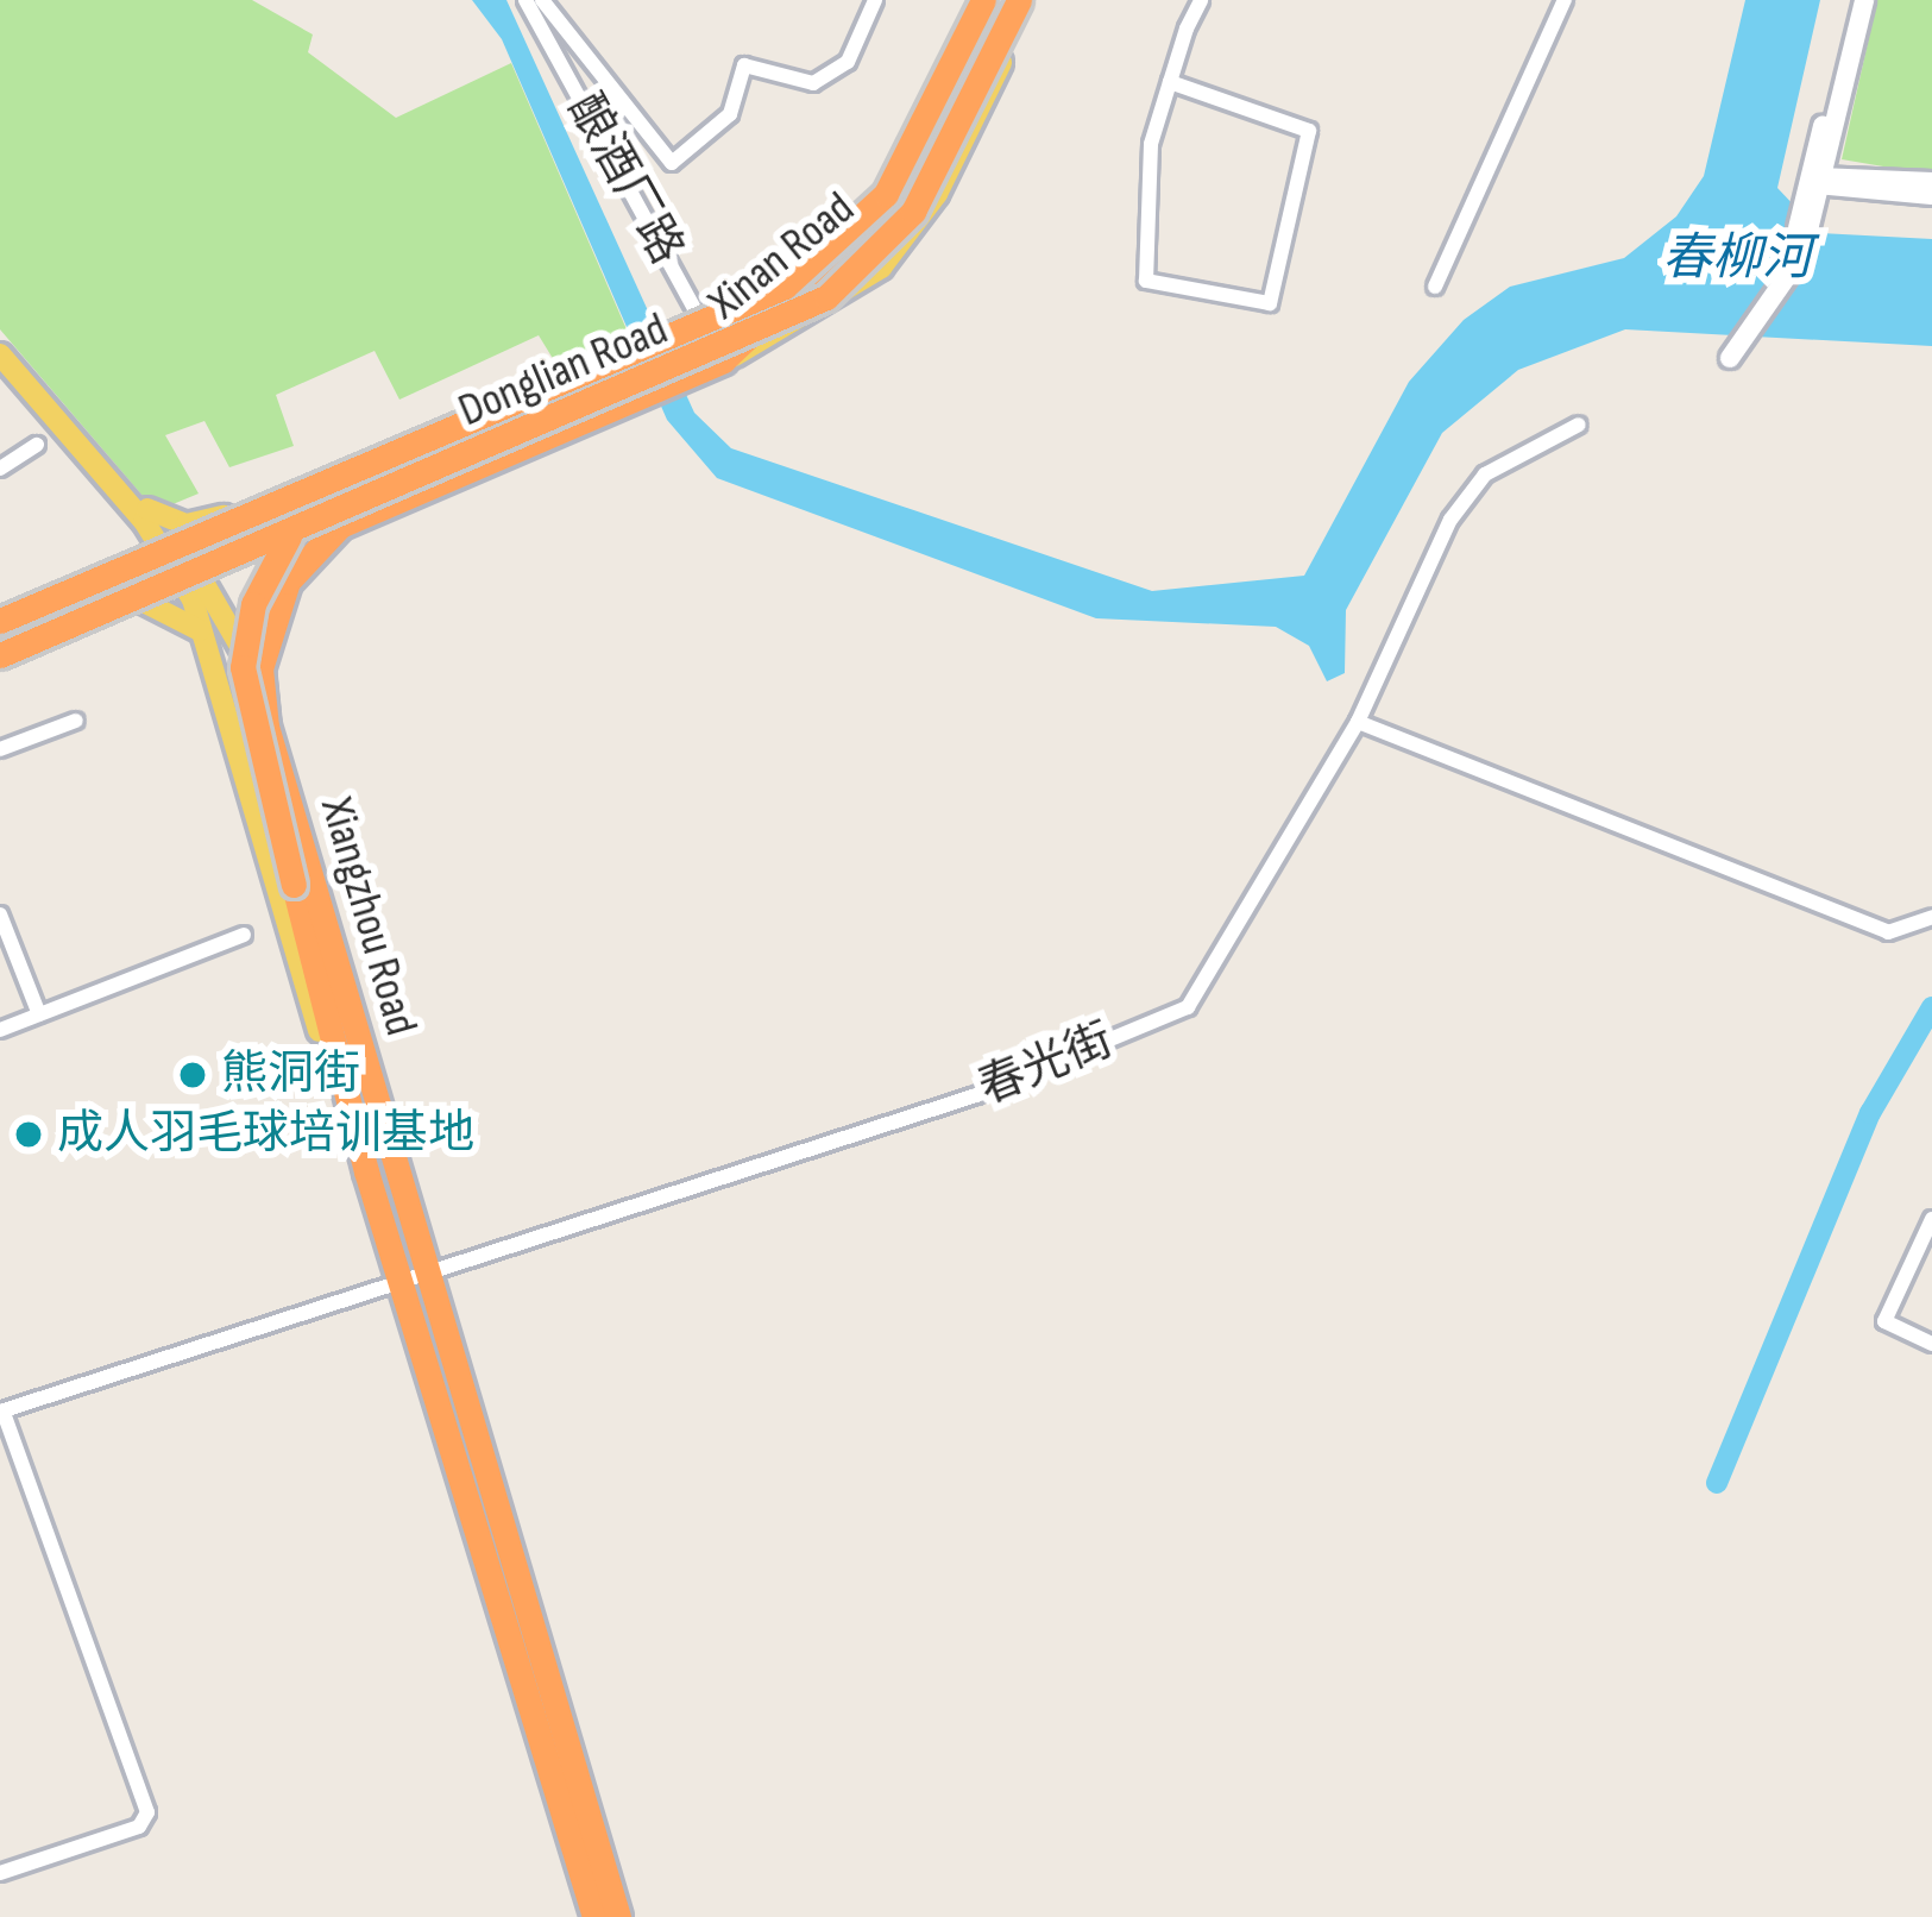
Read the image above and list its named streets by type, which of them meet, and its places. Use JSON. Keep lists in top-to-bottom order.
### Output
{
  "streets": {
    "highway": ["Xinan Road", "Donglian Road", "Xiangzhou Road"],
    "street": ["酿酒厂路", "春光街"]
  },
  "crossings": [
    ["酿酒厂路", "Xinan Road"],
    ["Xinan Road", "Xiangzhou Road"],
    ["Xiangzhou Road", "春光街"]
  ],
  "water": ["春柳河"],
  "places": ["熊洞街", "成人羽毛球培训基地"]
}
